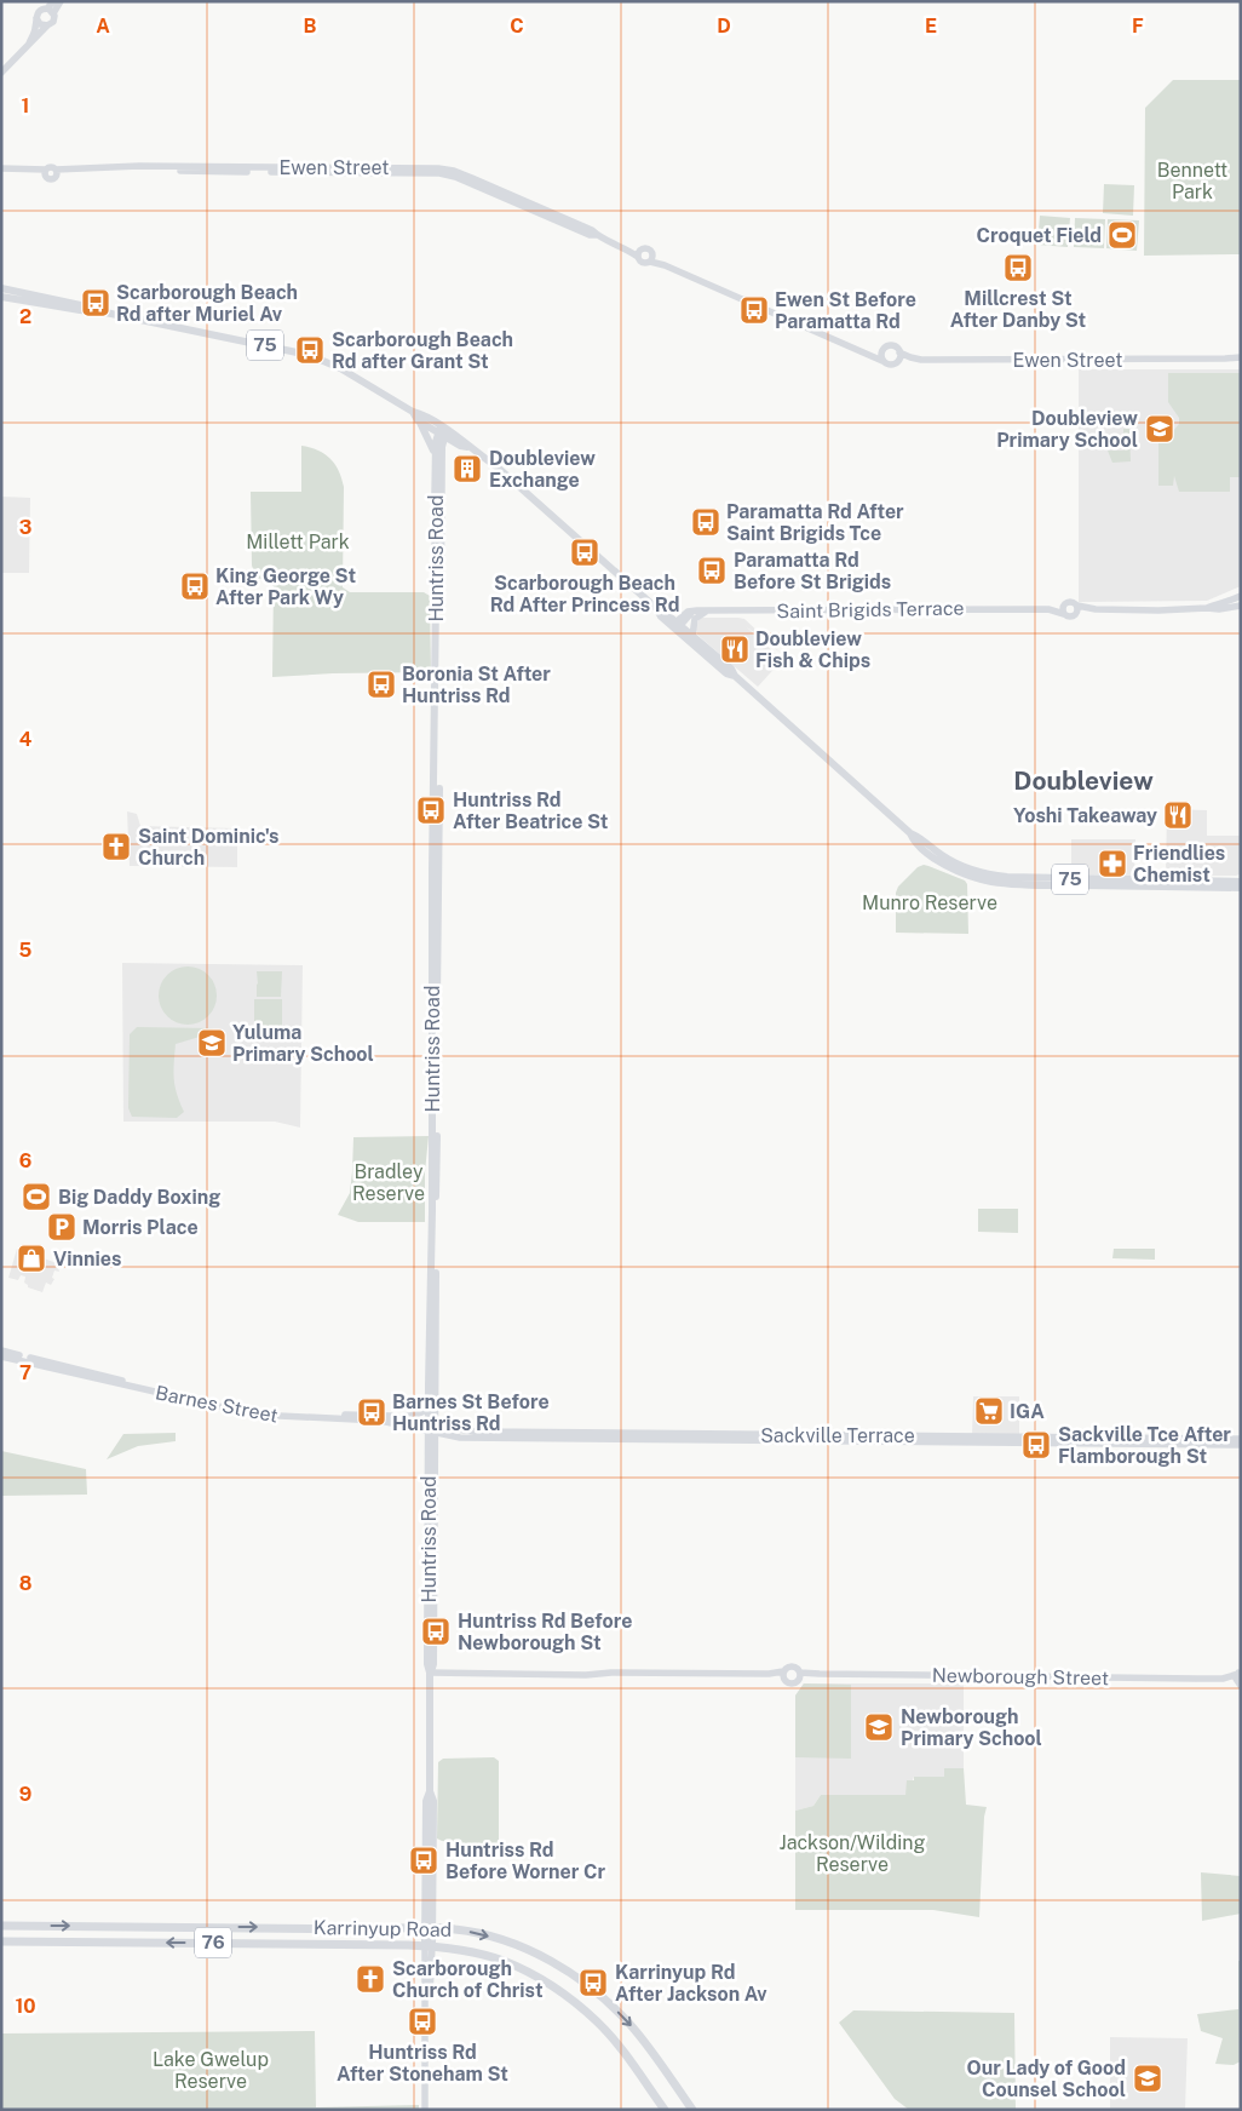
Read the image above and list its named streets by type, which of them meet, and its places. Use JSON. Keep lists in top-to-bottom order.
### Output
{
  "streets": {
    "highway": ["Karrinyup Road", "76"],
    "main road": [
      "Ewen Street",
      "75",
      "Huntriss Road",
      "Saint Brigids Terrace",
      "Barnes Street",
      "Sackville Terrace",
      "Newborough Street"
    ]
  },
  "crossings": [
    ["75", "Huntriss Road"],
    ["75", "Saint Brigids Terrace"],
    ["Huntriss Road", "Barnes Street"],
    ["Huntriss Road", "Sackville Terrace"],
    ["Huntriss Road", "Newborough Street"],
    ["Huntriss Road", "Karrinyup Road"],
    ["Barnes Street", "Sackville Terrace"]
  ],
  "districts": ["Doubleview"],
  "parks": [
    "Bennett Park",
    "Millett Park",
    "Munro Reserve",
    "Bradley Reserve",
    "Jackson/Wilding Reserve",
    "Lake Gwelup Reserve"
  ],
  "places": {
    "sports": ["Croquet Field", "Big Daddy Boxing"],
    "bus stop": [
      "Millcrest St After Danby St",
      "Scarborough Beach Rd after Muriel Av",
      "Ewen St Before Paramatta Rd",
      "Scarborough Beach Rd after Grant St",
      "Paramatta Rd After Saint Brigids Tce",
      "Scarborough Beach Rd After Princess Rd",
      "Paramatta Rd Before St Brigids",
      "King George St After Park Wy",
      "Boronia St After Huntriss Rd",
      "Huntriss Rd After Beatrice St",
      "Barnes St Before Huntriss Rd",
      "Sackville Tce After Flamborough St",
      "Huntriss Rd Before Newborough St",
      "Huntriss Rd Before Worner Cr",
      "Karrinyup Rd After Jackson Av",
      "Huntriss Rd After Stoneham St"
    ],
    "school or university": [
      "Doubleview Primary School",
      "Yuluma Primary School",
      "Newborough Primary School",
      "Our Lady of Good Counsel School"
    ],
    "building": ["Doubleview Exchange"],
    "restaurant": ["Doubleview Fish & Chips", "Yoshi Takeaway"],
    "church": ["Saint Dominic's Church", "Scarborough Church of Christ"],
    "pharmacy": ["Friendlies Chemist"],
    "parking": ["Morris Place"],
    "shop": ["Vinnies"],
    "supermarket": ["IGA"]
  },
  "grid": {
    "columns": [
      "A",
      "B",
      "C",
      "D",
      "E",
      "F"
    ],
    "rows": [
      "1",
      "2",
      "3",
      "4",
      "5",
      "6",
      "7",
      "8",
      "9",
      "10"
    ]
  }
}
